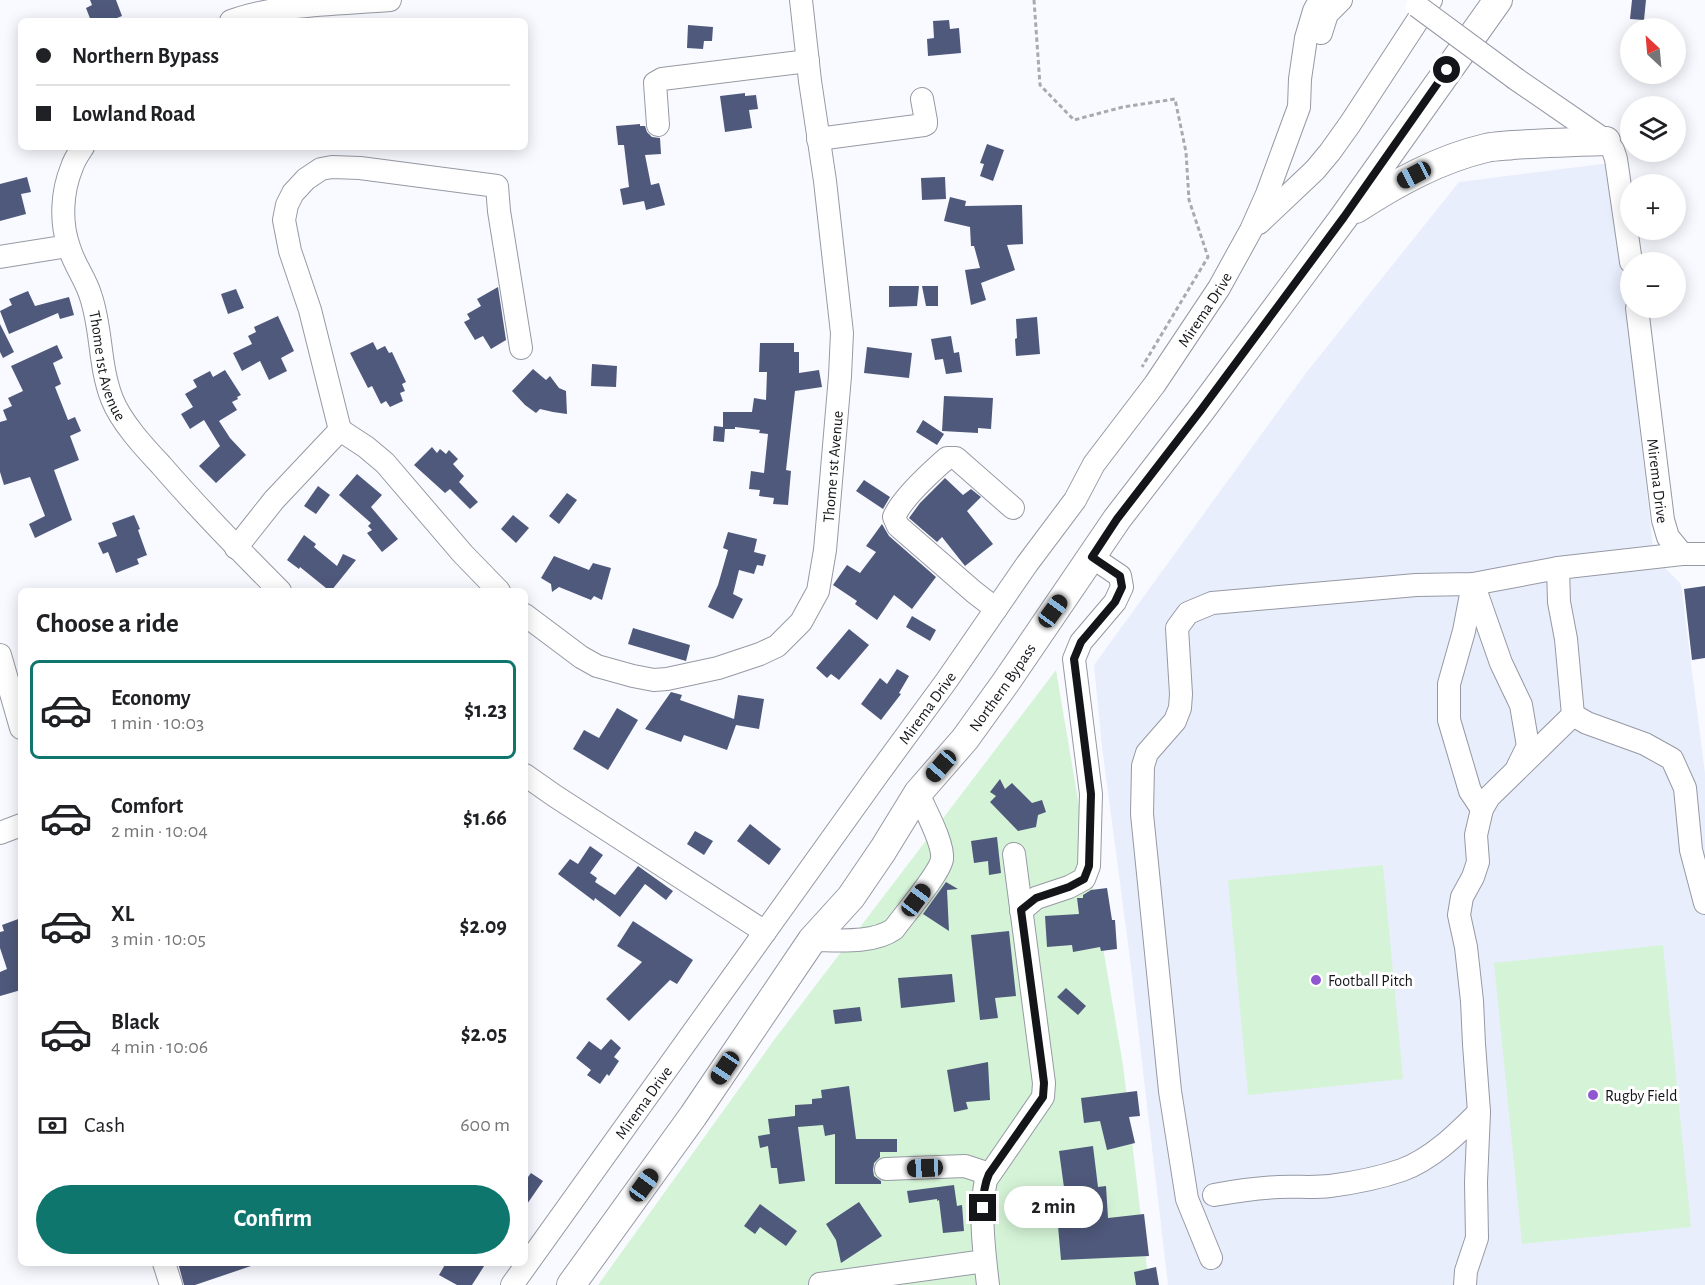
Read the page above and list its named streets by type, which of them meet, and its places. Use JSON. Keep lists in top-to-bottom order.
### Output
{
  "streets": {
    "main road": ["Northern Bypass"],
    "street": ["Mirema Drive", "Thome 1st Avenue"]
  },
  "places": ["Football Pitch", "Rugby Field"],
  "north": "top left",
  "page": {
    "map_buttons": ["+", "−"],
    "banner": ["Northern Bypass", "Lowland Road"],
    "heading": "Choose a ride",
    "list": [
      {
        "name": "Economy",
        "note": "1 min · 10:03",
        "value": "$1.23"
      },
      {
        "name": "Comfort",
        "note": "2 min · 10:04",
        "value": "$1.66"
      },
      {
        "name": "XL",
        "note": "3 min · 10:05",
        "value": "$2.09"
      },
      {
        "name": "Black",
        "note": "4 min · 10:06",
        "value": "$2.05"
      }
    ],
    "pay": ["Cash", "600 m"],
    "buttons": "Confirm",
    "bubble": "2 min"
  }
}
